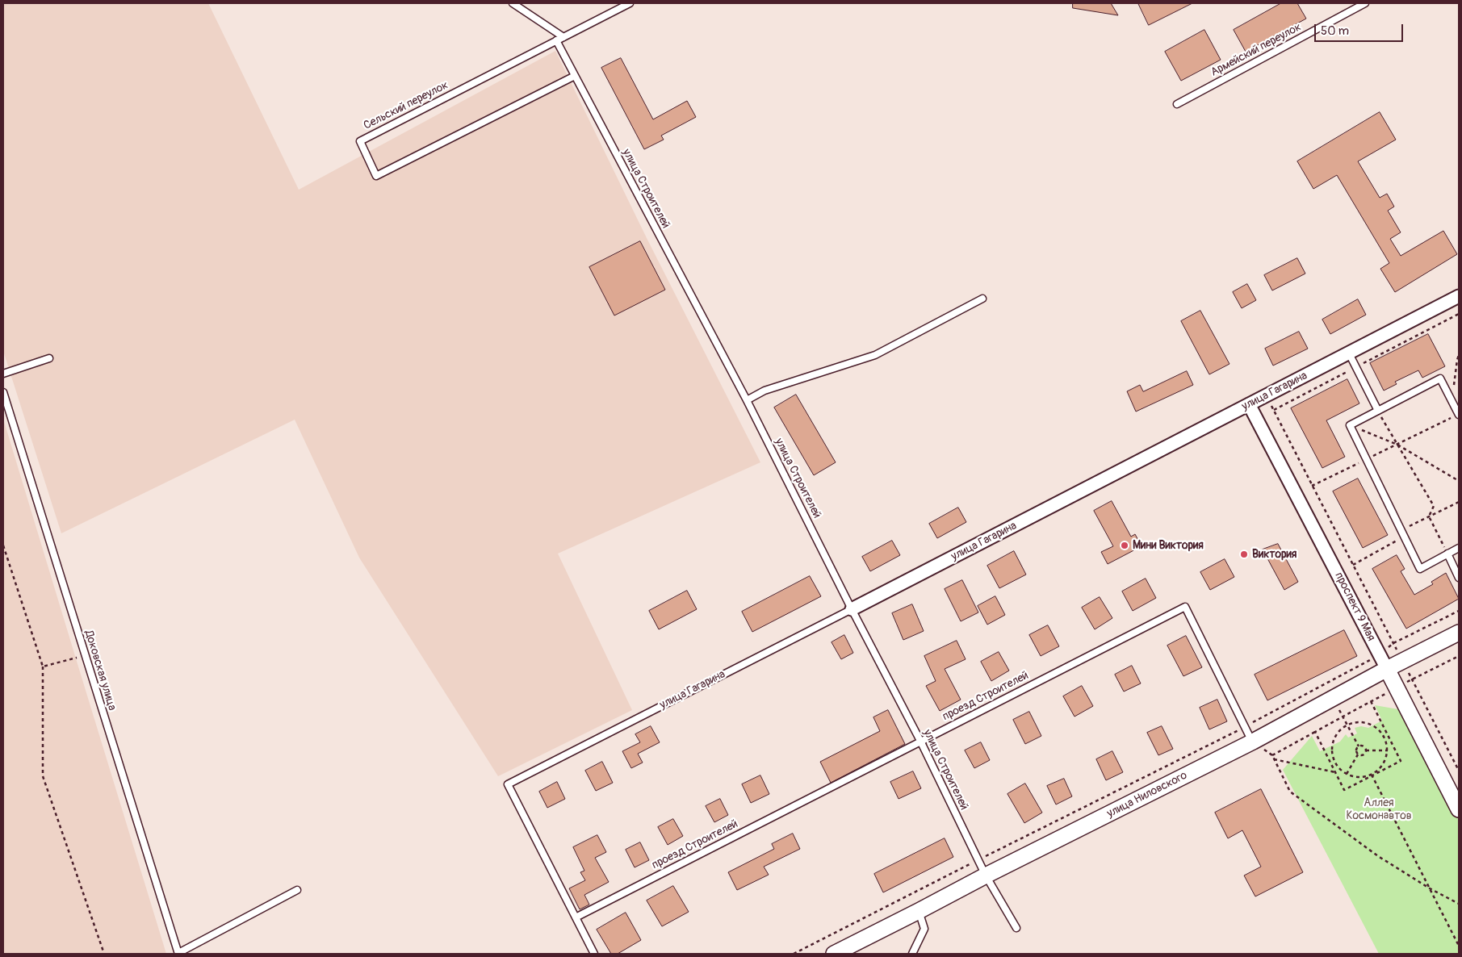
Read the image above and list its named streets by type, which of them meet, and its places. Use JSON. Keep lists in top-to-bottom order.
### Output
{
  "streets": {
    "street": ["улица Гагарина", "проспект 9 Мая", "улица Ниловского"],
    "lane": [
      "Армейский переулок",
      "Сельский переулок",
      "улица Строителей",
      "Доковская улица",
      "проезд Строителей"
    ]
  },
  "crossings": [
    ["Сельский переулок", "улица Строителей"],
    ["улица Строителей", "улица Гагарина"],
    ["улица Строителей", "проезд Строителей"],
    ["улица Строителей", "улица Ниловского"],
    ["улица Гагарина", "проспект 9 Мая"],
    ["улица Гагарина", "проезд Строителей"],
    ["проспект 9 Мая", "улица Ниловского"],
    ["проезд Строителей", "улица Ниловского"]
  ],
  "parks": ["Аллея Космонавтов"],
  "places": ["Мини Виктория", "Виктория"],
  "scale_bar": "50 m"
}
